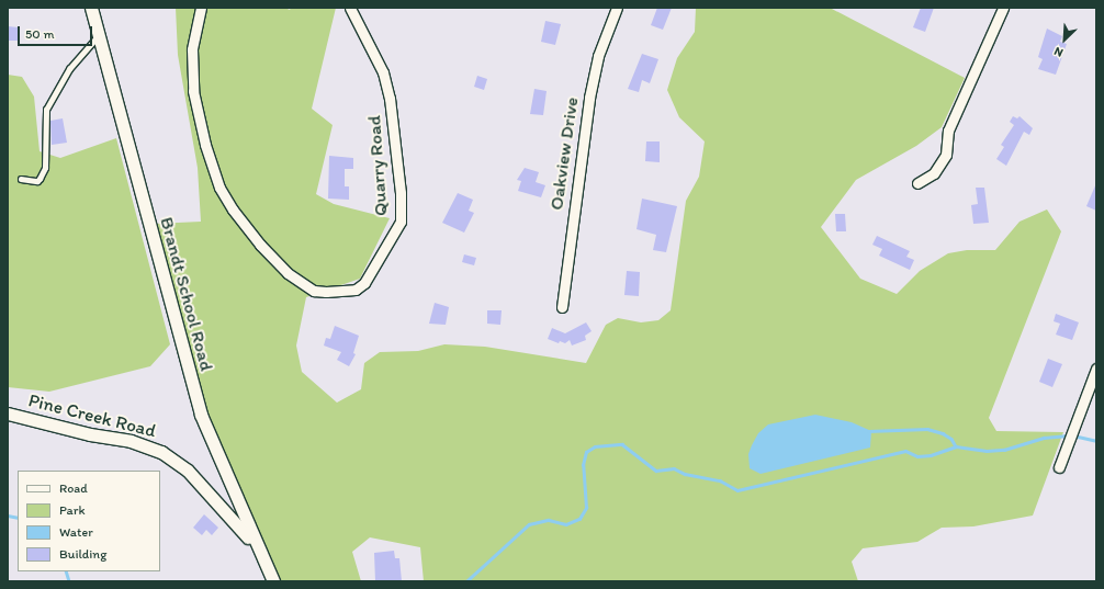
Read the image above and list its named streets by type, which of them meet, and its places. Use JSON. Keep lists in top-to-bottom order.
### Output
{
  "streets": {
    "street": [
      "Oakview Drive",
      "Quarry Road",
      "Brandt School Road",
      "Pine Creek Road"
    ]
  },
  "crossings": [
    ["Brandt School Road", "Pine Creek Road"]
  ],
  "legend": [
    "Road",
    "Park",
    "Water",
    "Building"
  ],
  "scale_bar": "50 m",
  "north": "bottom left"
}
